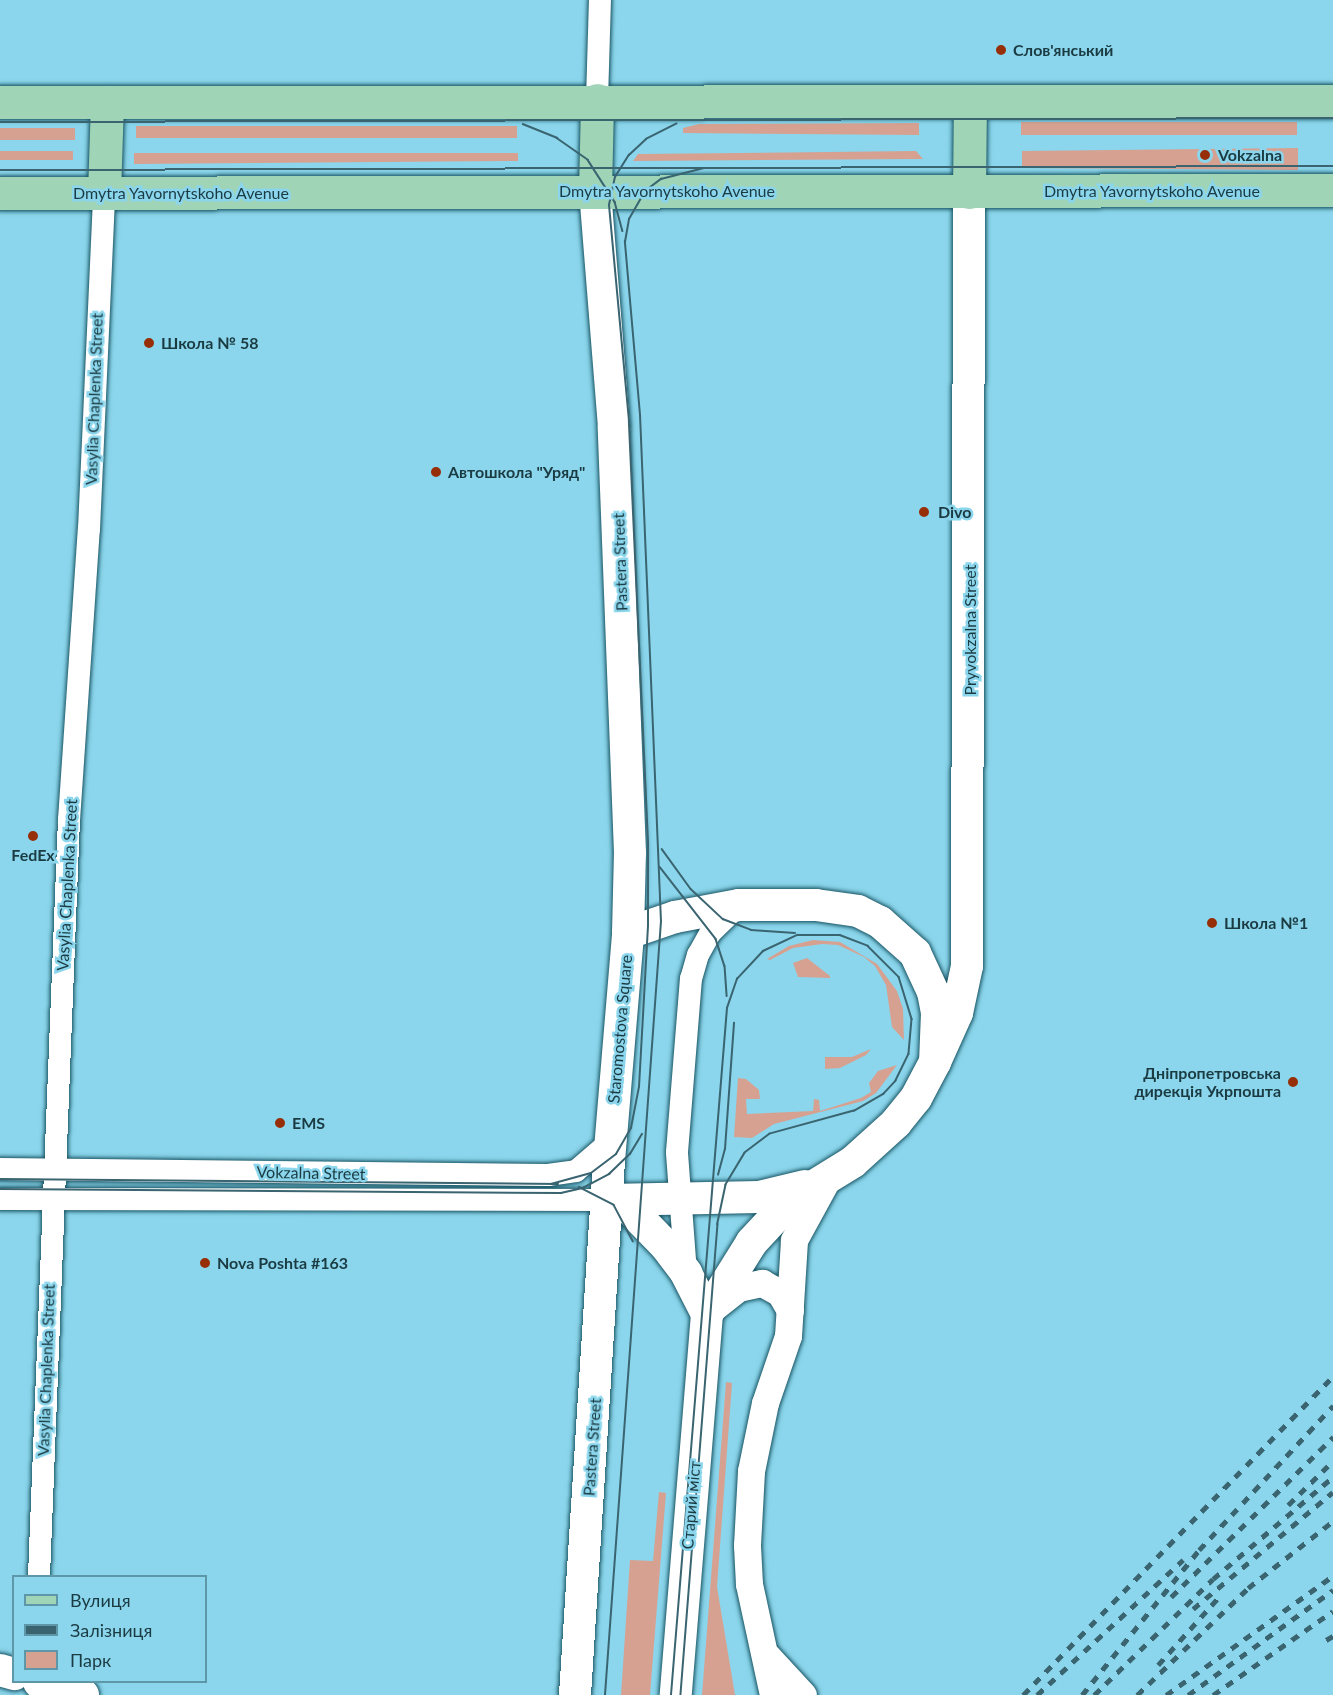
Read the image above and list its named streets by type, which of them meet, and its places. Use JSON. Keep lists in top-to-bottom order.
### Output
{
  "streets": {
    "main road": [
      "Dmytra Yavornytskoho Avenue",
      "Pastera Street",
      "Pryvokzalna Street",
      "Staromostova Square",
      "Старий міст"
    ],
    "street": ["Vasylia Chaplenka Street", "Vokzalna Street"]
  },
  "crossings": [
    ["Dmytra Yavornytskoho Avenue", "Vasylia Chaplenka Street"],
    ["Dmytra Yavornytskoho Avenue", "Pastera Street"],
    ["Dmytra Yavornytskoho Avenue", "Pryvokzalna Street"],
    ["Vasylia Chaplenka Street", "Vokzalna Street"],
    ["Pastera Street", "Staromostova Square"],
    ["Pastera Street", "Vokzalna Street"],
    ["Pryvokzalna Street", "Staromostova Square"],
    ["Staromostova Square", "Vokzalna Street"],
    ["Staromostova Square", "Старий міст"]
  ],
  "places": [
    "Слов'янський",
    "Vokzalna",
    "Школа № 58",
    "Автошкола \"Уряд\"",
    "Divo",
    "FedEx",
    "Школа №1",
    "Дніпропетровська дирекція Укрпошта",
    "EMS",
    "Nova Poshta #163"
  ],
  "legend": ["Вулиця", "Залізниця", "Парк"]
}
